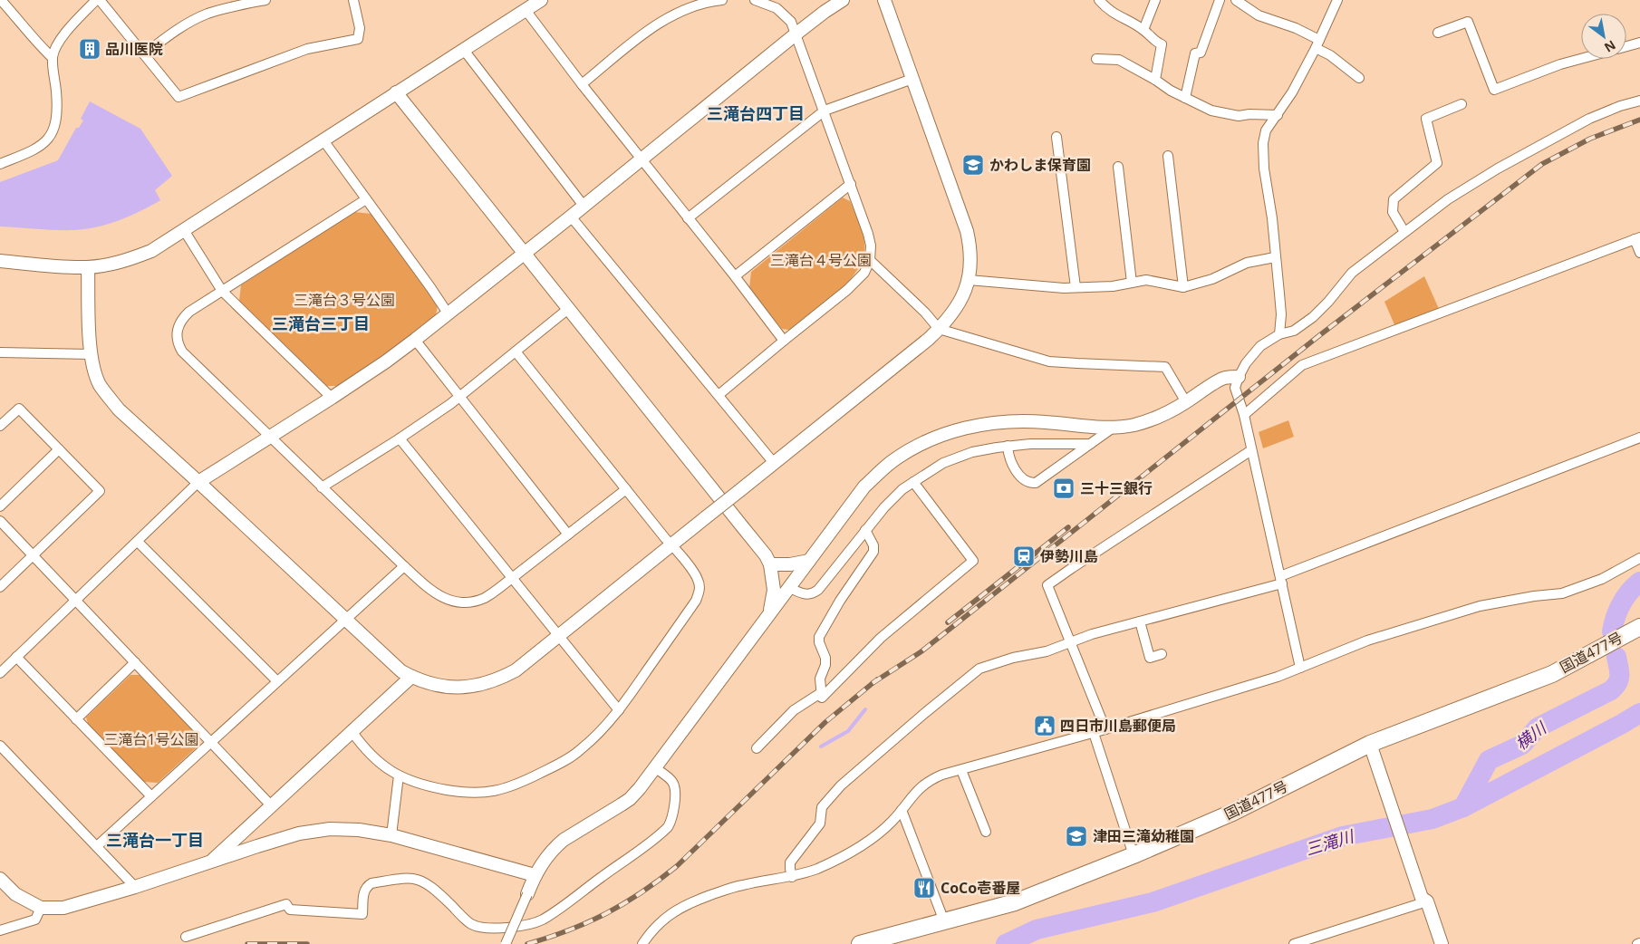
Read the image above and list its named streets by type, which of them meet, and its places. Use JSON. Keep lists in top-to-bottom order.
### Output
{
  "streets": {
    "highway": ["国道477号"]
  },
  "districts": ["三滝台四丁目", "三滝台三丁目", "三滝台一丁目"],
  "water": ["横川", "三滝川"],
  "parks": ["三滝台４号公園", "三滝台３号公園", "三滝台1号公園"],
  "places": {
    "building": ["品川医院"],
    "school or university": ["かわしま保育園", "津田三滝幼稚園"],
    "bank": ["三十三銀行"],
    "station": ["伊勢川島"],
    "public building": ["四日市川島郵便局"],
    "restaurant": ["CoCo壱番屋"]
  },
  "north": "bottom right"
}
